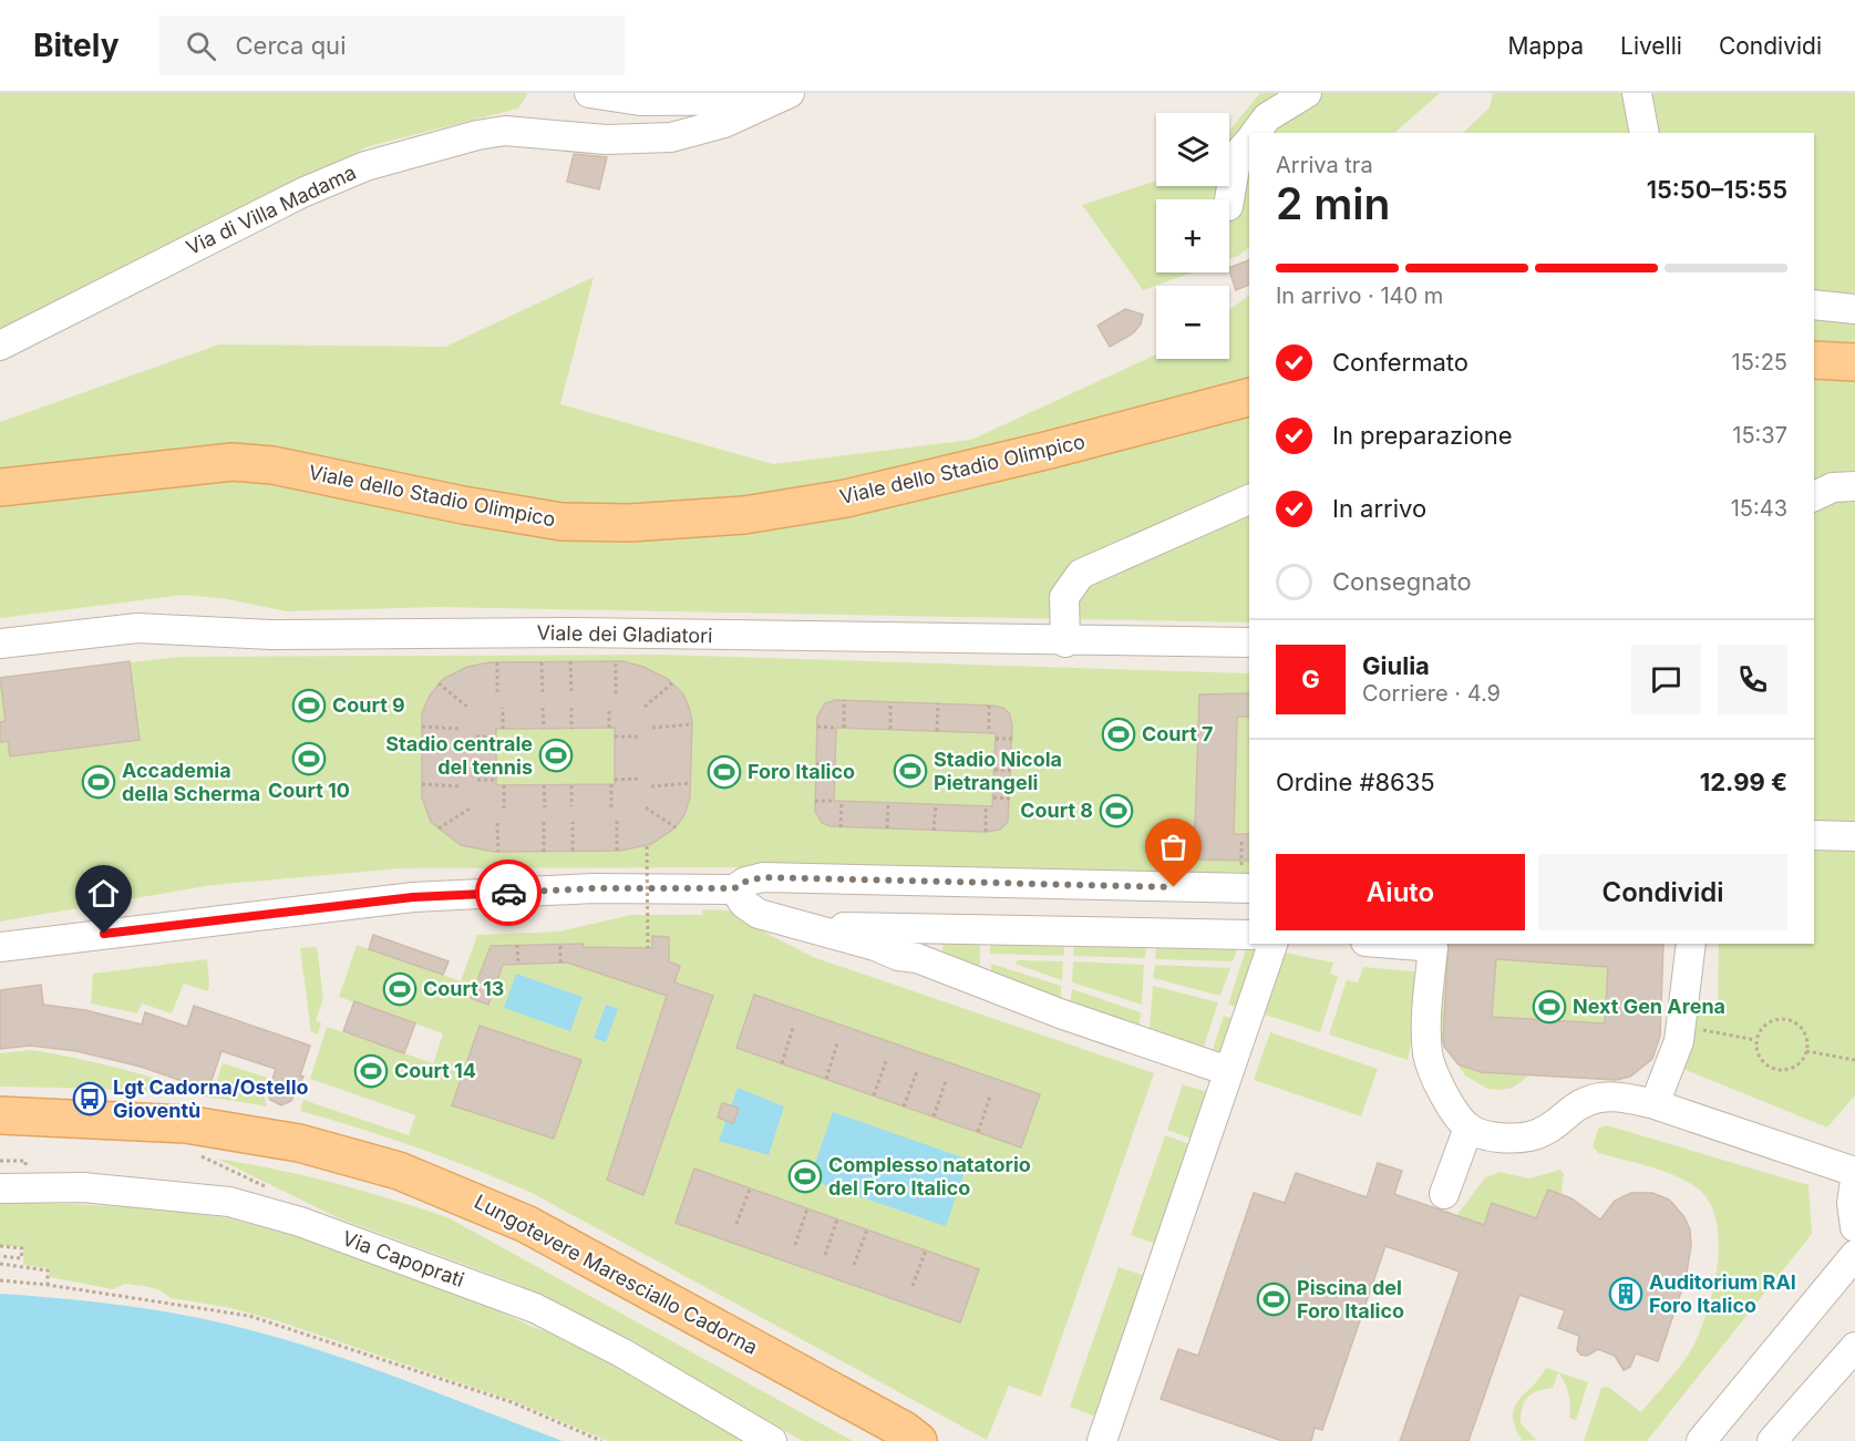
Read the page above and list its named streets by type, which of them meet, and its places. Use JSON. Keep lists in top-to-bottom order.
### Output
{
  "streets": {
    "main road": ["Viale dello Stadio Olimpico", "Lungotevere Maresciallo Cadorna"],
    "street": ["Via di Villa Madama", "Viale dei Gladiatori", "Via Capoprati"]
  },
  "places": {
    "sports": [
      "Court 9",
      "Court 7",
      "Stadio centrale del tennis",
      "Court 10",
      "Stadio Nicola Pietrangeli",
      "Foro Italico",
      "Accademia della Scherma",
      "Court 8",
      "Court 13",
      "Next Gen Arena",
      "Court 14",
      "Complesso natatorio del Foro Italico",
      "Piscina del Foro Italico"
    ],
    "bus stop": ["Lgt Cadorna/Ostello Gioventù"],
    "building": ["Auditorium RAI Foro Italico"]
  },
  "page": {
    "header": "Bitely",
    "search": "Cerca qui",
    "nav": ["Mappa", "Livelli", "Condividi"],
    "map_buttons": ["+", "−"],
    "heading": ["2 min", "Arriva tra", "15:50–15:55"],
    "panel": [
      "Giulia",
      "Corriere · 4.9",
      "Ordine #8635",
      "12.99 €"
    ],
    "bar": "In arrivo · 140 m",
    "list": [
      ["Confermato", "15:25"],
      ["In preparazione", "15:37"],
      ["In arrivo", "15:43"],
      "Consegnato"
    ],
    "round": "G",
    "buttons": ["Aiuto", "Condividi"]
  }
}
